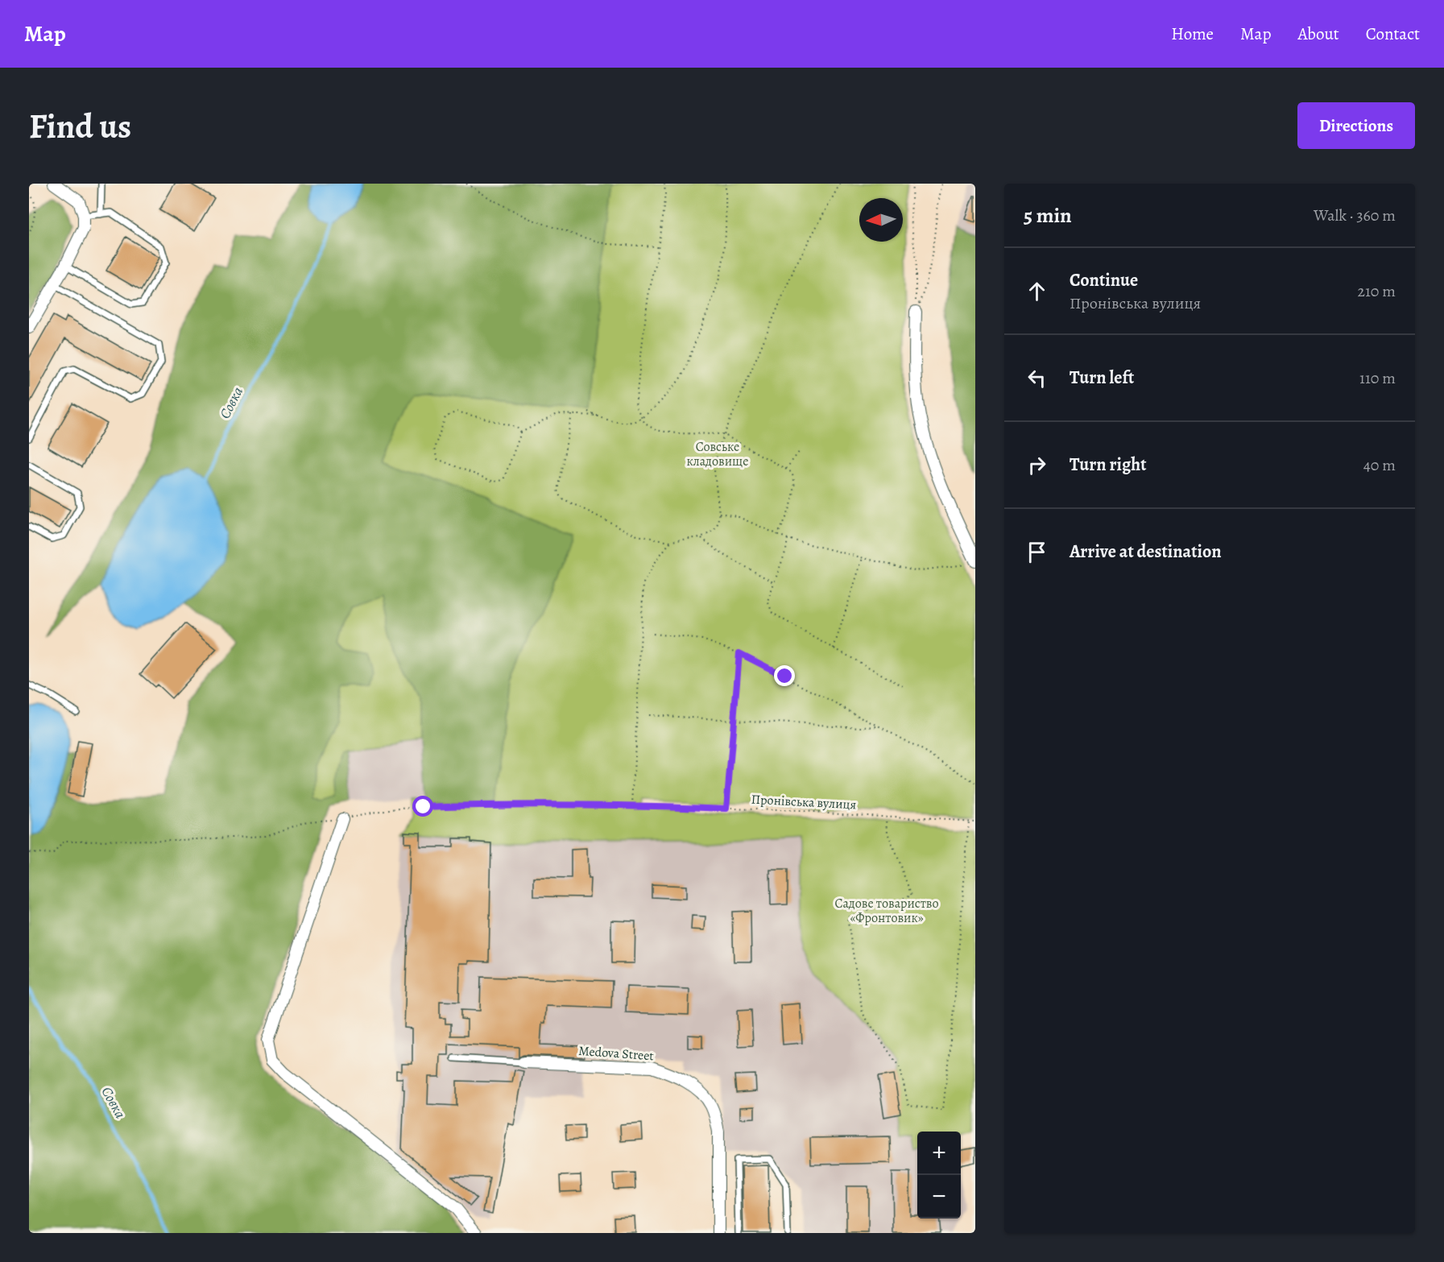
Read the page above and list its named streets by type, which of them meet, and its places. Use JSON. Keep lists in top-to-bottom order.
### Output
{
  "streets": {
    "street": ["Medova Street"],
    "path": ["Пронівська вулиця"]
  },
  "water": ["Совка"],
  "parks": ["Совське кладовище", "Садове товариство «Фронтовик»"],
  "north": "left",
  "page": {
    "header": "Map",
    "nav": [
      "Home",
      "Map",
      "About",
      "Contact"
    ],
    "buttons": "Directions",
    "title": "Find us",
    "heading": ["5 min", "Walk · 360 m"],
    "list": [
      ["Continue", "Пронівська вулиця", "210 m"],
      ["Turn left", "110 m"],
      ["Turn right", "40 m"],
      "Arrive at destination"
    ],
    "map_buttons": ["+", "−"]
  }
}
